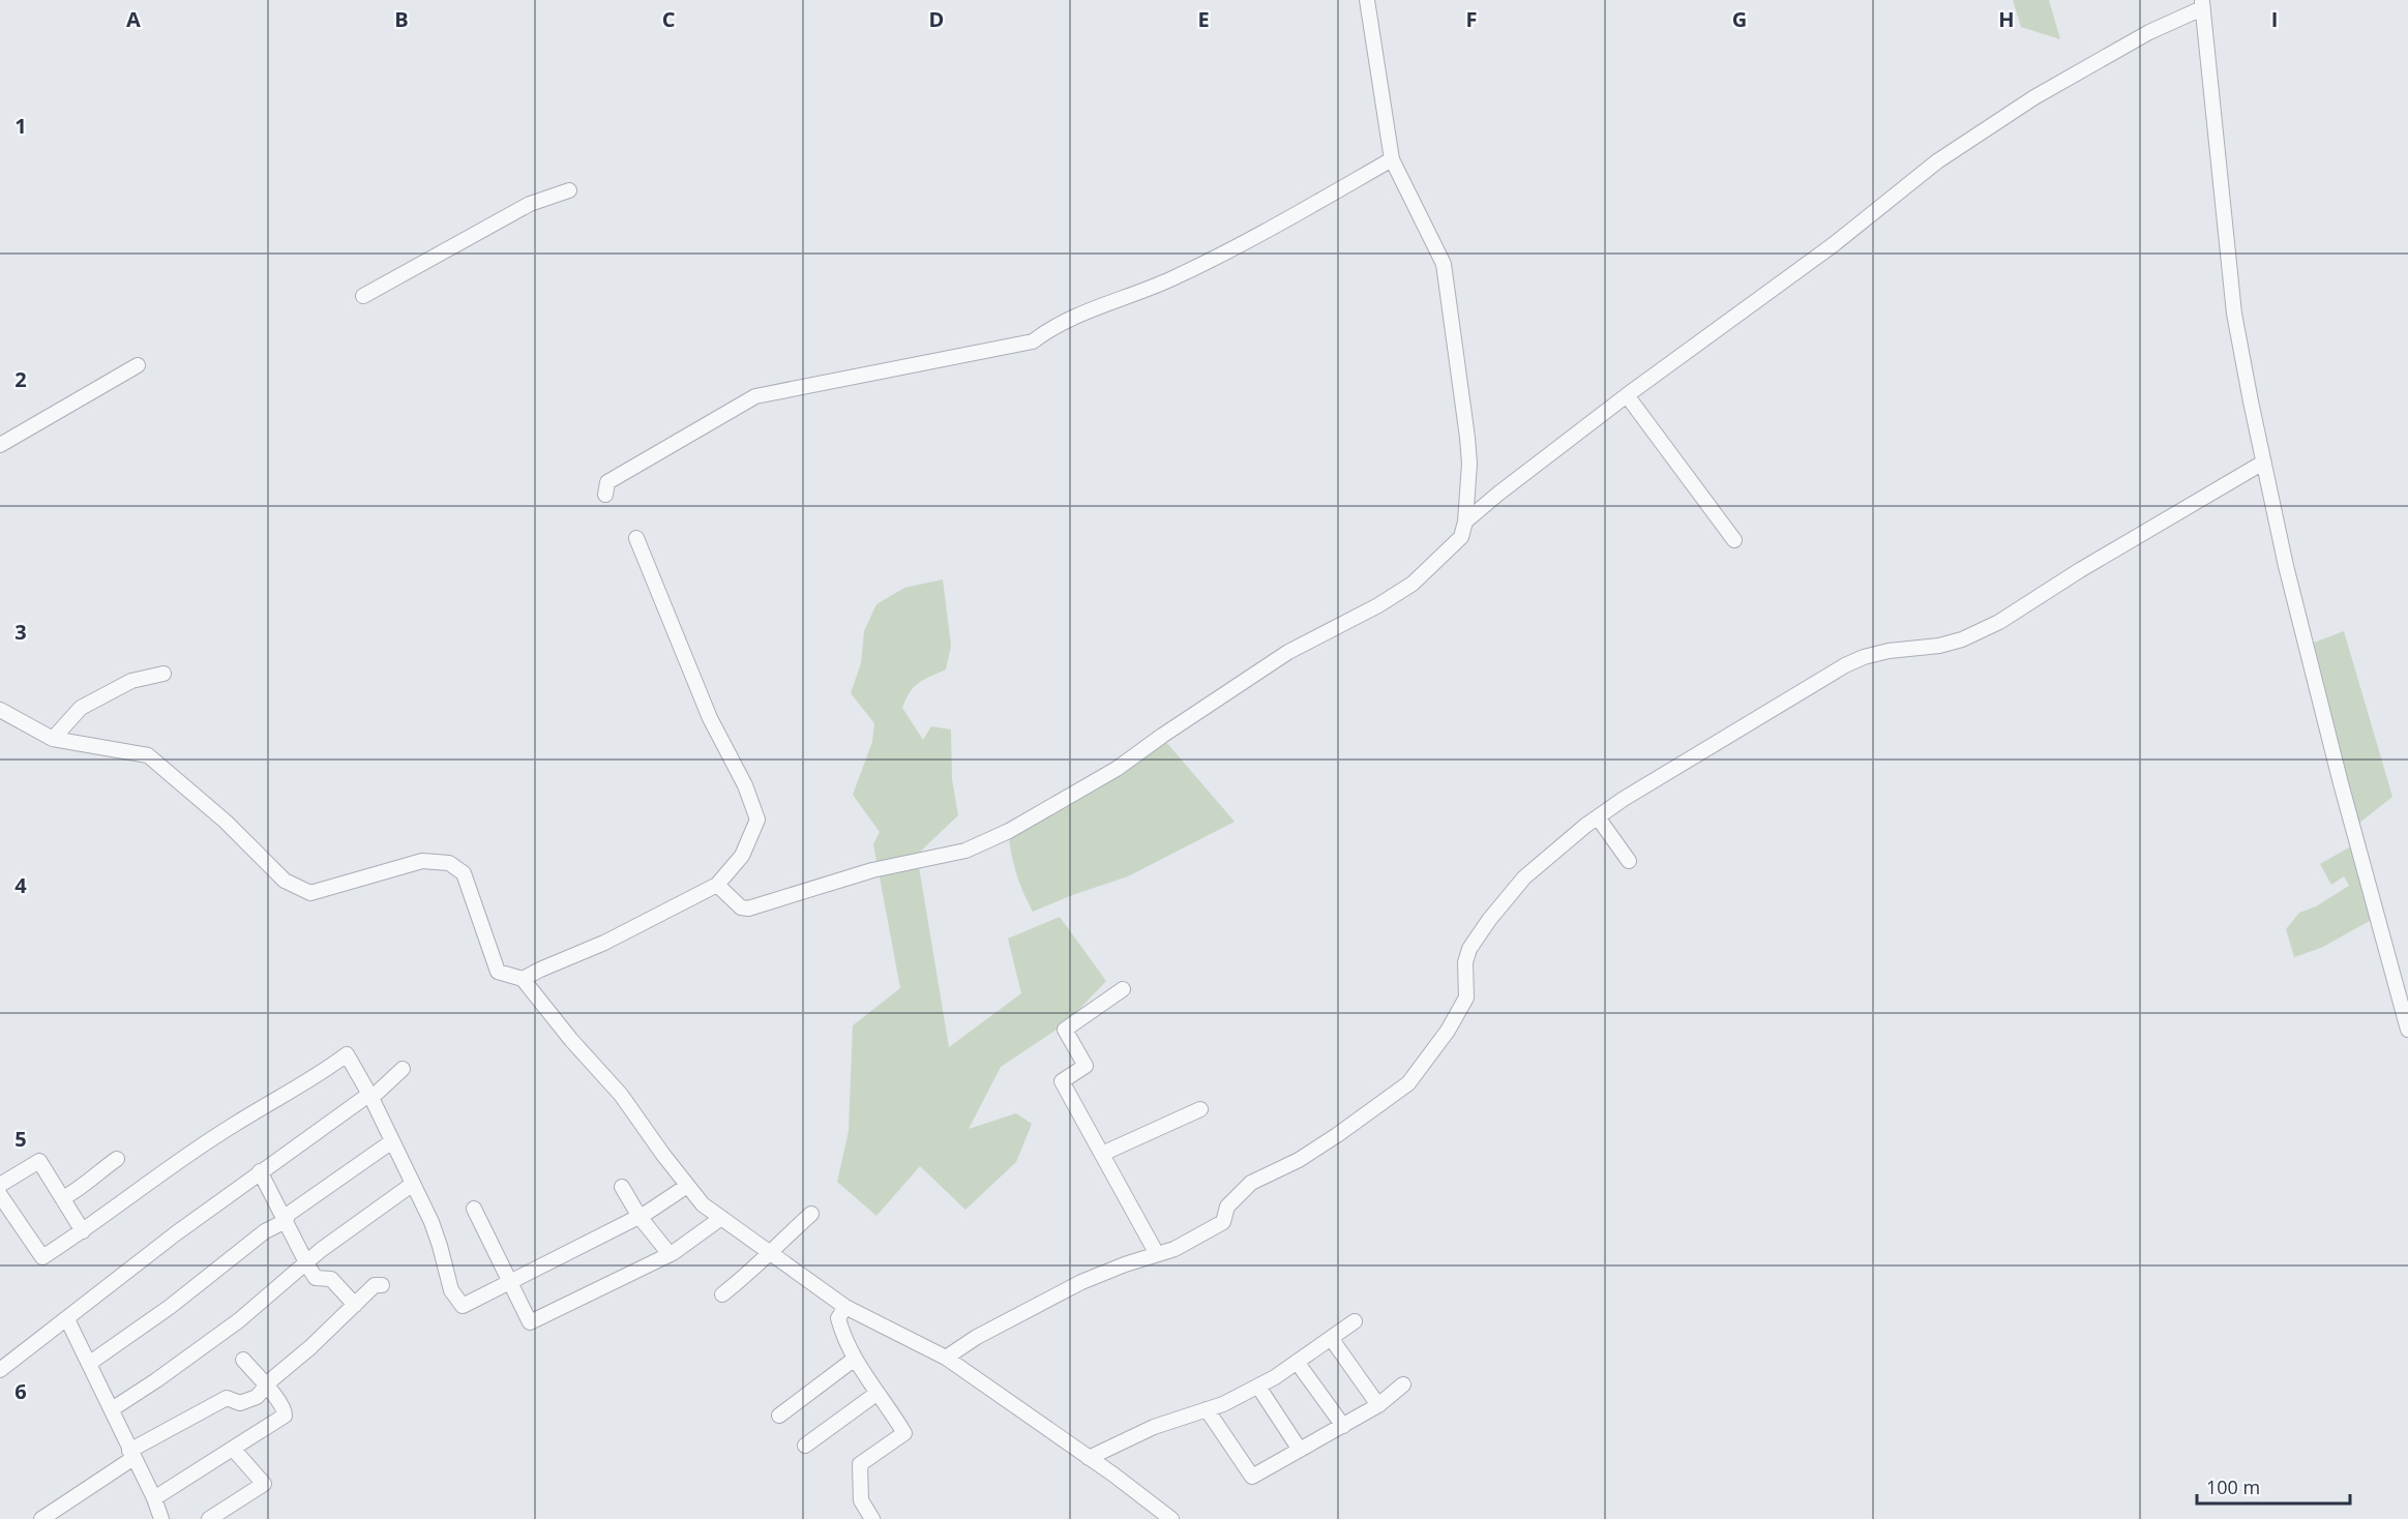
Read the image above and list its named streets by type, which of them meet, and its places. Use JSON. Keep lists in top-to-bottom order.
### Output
{
  "scale_bar": "100 m",
  "grid": {
    "columns": [
      "A",
      "B",
      "C",
      "D",
      "E",
      "F",
      "G",
      "H",
      "I"
    ],
    "rows": [
      "1",
      "2",
      "3",
      "4",
      "5",
      "6"
    ]
  }
}
